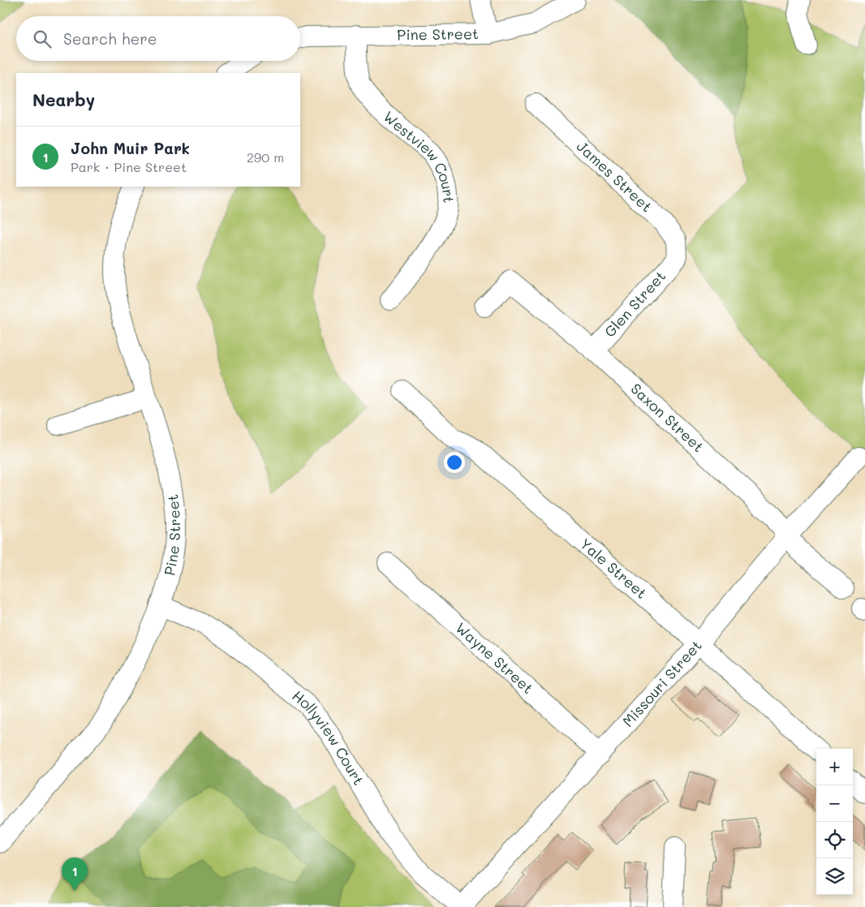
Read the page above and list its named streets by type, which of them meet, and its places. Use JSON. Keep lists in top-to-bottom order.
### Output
{
  "streets": {
    "street": [
      "Pine Street",
      "Westview Court",
      "James Street",
      "Glen Street",
      "Saxon Street",
      "Yale Street",
      "Wayne Street",
      "Missouri Street",
      "Hollyview Court"
    ]
  },
  "crossings": [
    ["Pine Street", "Westview Court"],
    ["Pine Street", "Hollyview Court"],
    ["James Street", "Glen Street"],
    ["Glen Street", "Saxon Street"],
    ["Saxon Street", "Missouri Street"],
    ["Yale Street", "Missouri Street"],
    ["Wayne Street", "Missouri Street"],
    ["Missouri Street", "Hollyview Court"]
  ],
  "page": {
    "search": "Search here",
    "heading": "Nearby",
    "list": [
      {
        "mark": "1",
        "name": "John Muir Park",
        "note": "Park · Pine Street",
        "value": "290 m"
      }
    ],
    "map_buttons": ["+", "−"],
    "pins": "1"
  }
}
